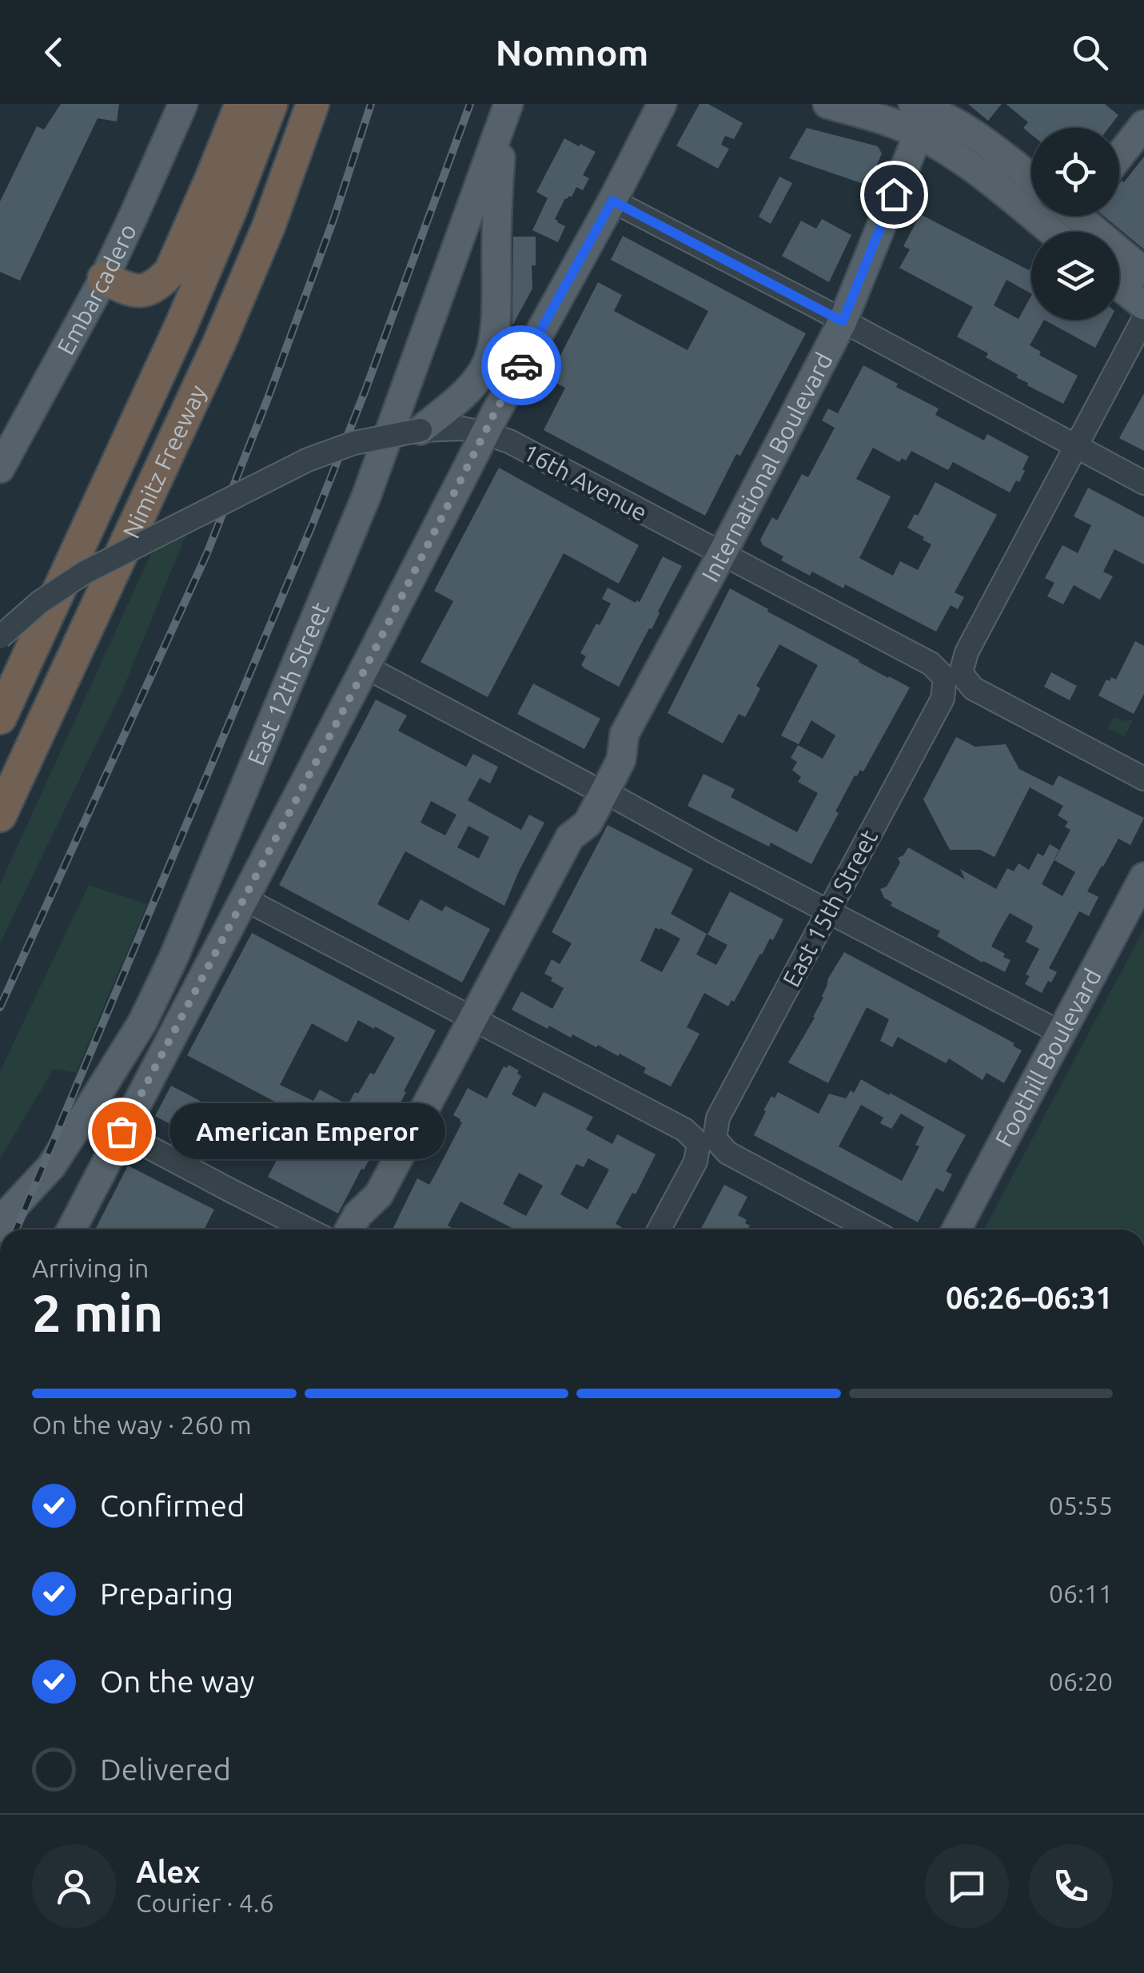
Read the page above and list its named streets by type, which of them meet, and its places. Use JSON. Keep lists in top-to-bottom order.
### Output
{
  "streets": {
    "highway": ["Nimitz Freeway"],
    "main road": [
      "Embarcadero",
      "International Boulevard",
      "East 12th Street",
      "Foothill Boulevard"
    ],
    "street": ["16th Avenue", "East 15th Street"]
  },
  "crossings": [
    ["International Boulevard", "16th Avenue"],
    ["16th Avenue", "East 15th Street"]
  ],
  "places": ["American Emperor"],
  "page": {
    "header": "Nomnom",
    "bubble": "American Emperor",
    "heading": ["2 min", "Arriving in", "06:26–06:31"],
    "panel": ["Alex", "Courier · 4.6"],
    "bar": "On the way · 260 m",
    "list": [
      ["Confirmed", "05:55"],
      ["Preparing", "06:11"],
      ["On the way", "06:20"],
      "Delivered"
    ]
  }
}
